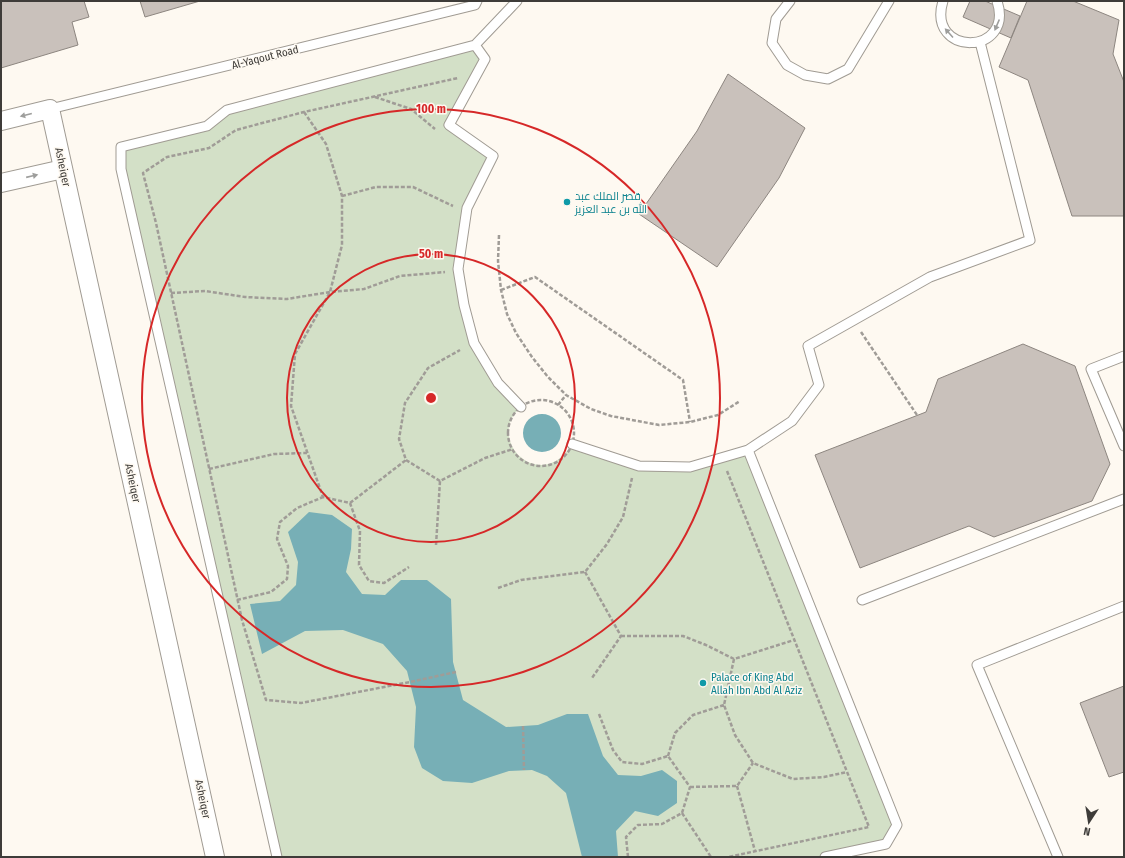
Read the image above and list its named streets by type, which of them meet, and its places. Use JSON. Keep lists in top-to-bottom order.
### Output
{
  "streets": {
    "street": ["Asheiqer"],
    "lane": ["Al-Yaqout Road"]
  },
  "crossings": [
    ["Al-Yaqout Road", "Asheiqer"]
  ],
  "places": ["قصر الملك عبد الله بن عبد العزيز", "Palace of King Abd Allah Ibn Abd Al Aziz"],
  "north": "bottom",
  "rings": ["100 m", "50 m"]
}
